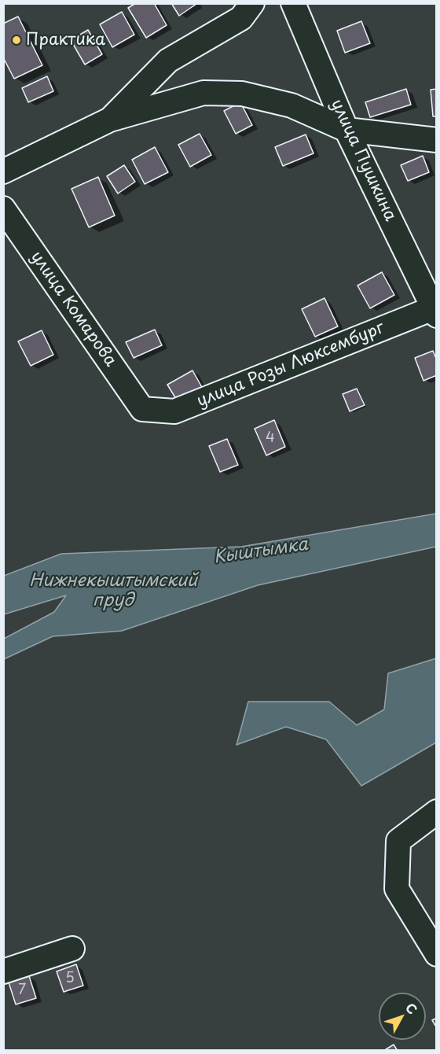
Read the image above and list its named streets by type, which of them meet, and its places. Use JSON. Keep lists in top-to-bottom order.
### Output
{
  "streets": {
    "street": ["улица Пушкина", "улица Комарова", "улица Розы Люксембург"]
  },
  "crossings": [
    ["улица Пушкина", "улица Розы Люксембург"],
    ["улица Комарова", "улица Розы Люксембург"]
  ],
  "water": ["Кыштымка", "Нижнекыштымский пруд"],
  "places": ["Практика"],
  "house_numbers": ["4", "5", "7"],
  "north": "top right"
}
